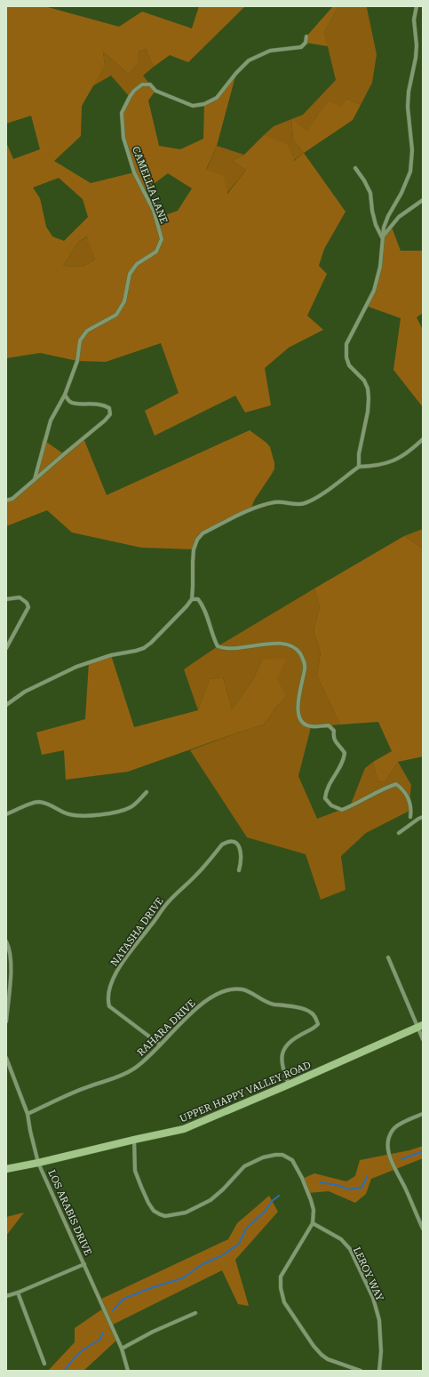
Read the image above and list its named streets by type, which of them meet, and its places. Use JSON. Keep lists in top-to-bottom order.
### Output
{
  "streets": {
    "street": [
      "CAMELLIA LANE",
      "NATASHA DRIVE",
      "RAHARA DRIVE",
      "UPPER HAPPY VALLEY ROAD",
      "LOS ARABIS DRIVE",
      "LEROY WAY"
    ]
  },
  "crossings": [
    ["NATASHA DRIVE", "RAHARA DRIVE"],
    ["RAHARA DRIVE", "UPPER HAPPY VALLEY ROAD"],
    ["RAHARA DRIVE", "LOS ARABIS DRIVE"],
    ["UPPER HAPPY VALLEY ROAD", "LOS ARABIS DRIVE"]
  ]
}
